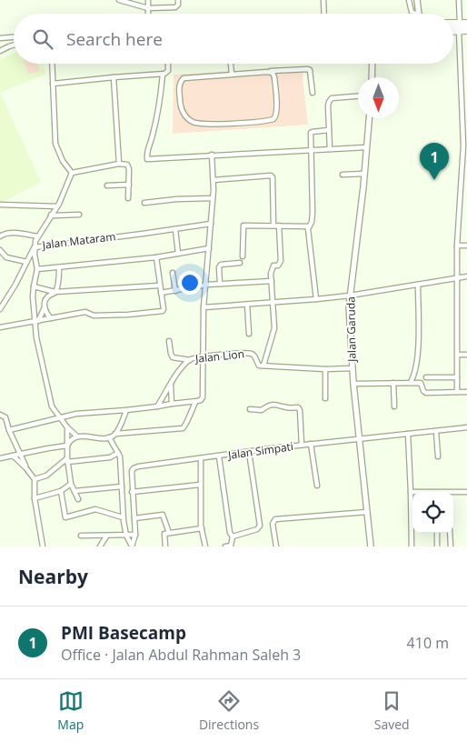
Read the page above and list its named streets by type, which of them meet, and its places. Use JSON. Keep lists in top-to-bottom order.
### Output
{
  "streets": {
    "street": [
      "Jalan Mataram",
      "Jalan Garuda",
      "Jalan Lion",
      "Jalan Simpati"
    ]
  },
  "crossings": [
    ["Jalan Garuda", "Jalan Simpati"]
  ],
  "north": "bottom",
  "page": {
    "search": "Search here",
    "pins": "1",
    "heading": "Nearby",
    "list": [
      {
        "mark": "1",
        "name": "PMI Basecamp",
        "note": "Office · Jalan Abdul Rahman Saleh 3",
        "value": "410 m"
      }
    ],
    "nav": ["Map", "Directions", "Saved"]
  }
}
